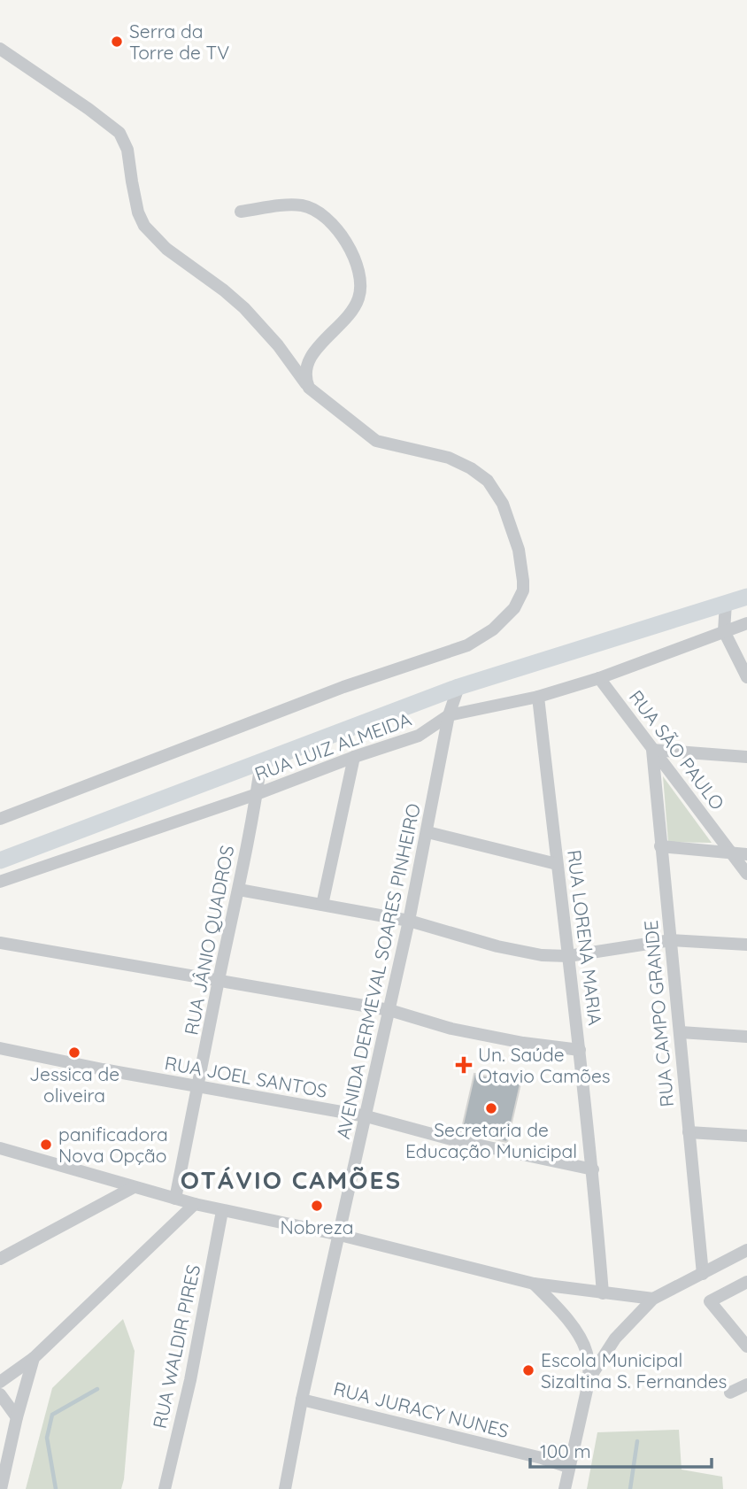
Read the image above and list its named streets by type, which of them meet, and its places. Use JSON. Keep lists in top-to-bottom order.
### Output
{
  "streets": {
    "street": [
      "RUA LUIZ ALMEIDA",
      "RUA SÃO PAULO",
      "RUA LORENA MARIA",
      "RUA JÂNIO QUADROS",
      "AVENIDA DERMEVAL SOARES PINHEIRO",
      "RUA CAMPO GRANDE",
      "RUA JOEL SANTOS",
      "RUA WALDIR PIRES",
      "RUA JURACY NUNES"
    ]
  },
  "crossings": [
    ["RUA LUIZ ALMEIDA", "RUA SÃO PAULO"],
    ["RUA LUIZ ALMEIDA", "RUA LORENA MARIA"],
    ["RUA LUIZ ALMEIDA", "RUA JÂNIO QUADROS"],
    ["RUA LUIZ ALMEIDA", "AVENIDA DERMEVAL SOARES PINHEIRO"],
    ["RUA SÃO PAULO", "RUA CAMPO GRANDE"],
    ["RUA LORENA MARIA", "RUA JOEL SANTOS"],
    ["RUA JÂNIO QUADROS", "RUA JOEL SANTOS"],
    ["AVENIDA DERMEVAL SOARES PINHEIRO", "RUA JOEL SANTOS"],
    ["AVENIDA DERMEVAL SOARES PINHEIRO", "RUA JURACY NUNES"]
  ],
  "districts": ["OTÁVIO CAMÕES"],
  "places": {
    "other": [
      "Serra da Torre de TV",
      "Jessica de oliveira",
      "Secretaria de Educação Municipal",
      "panificadora Nova Opção",
      "Nobreza",
      "Escola Municipal Sizaltina S. Fernandes"
    ],
    "health": ["Un. Saúde Otavio Camões"]
  },
  "scale_bar": "100 m"
}
